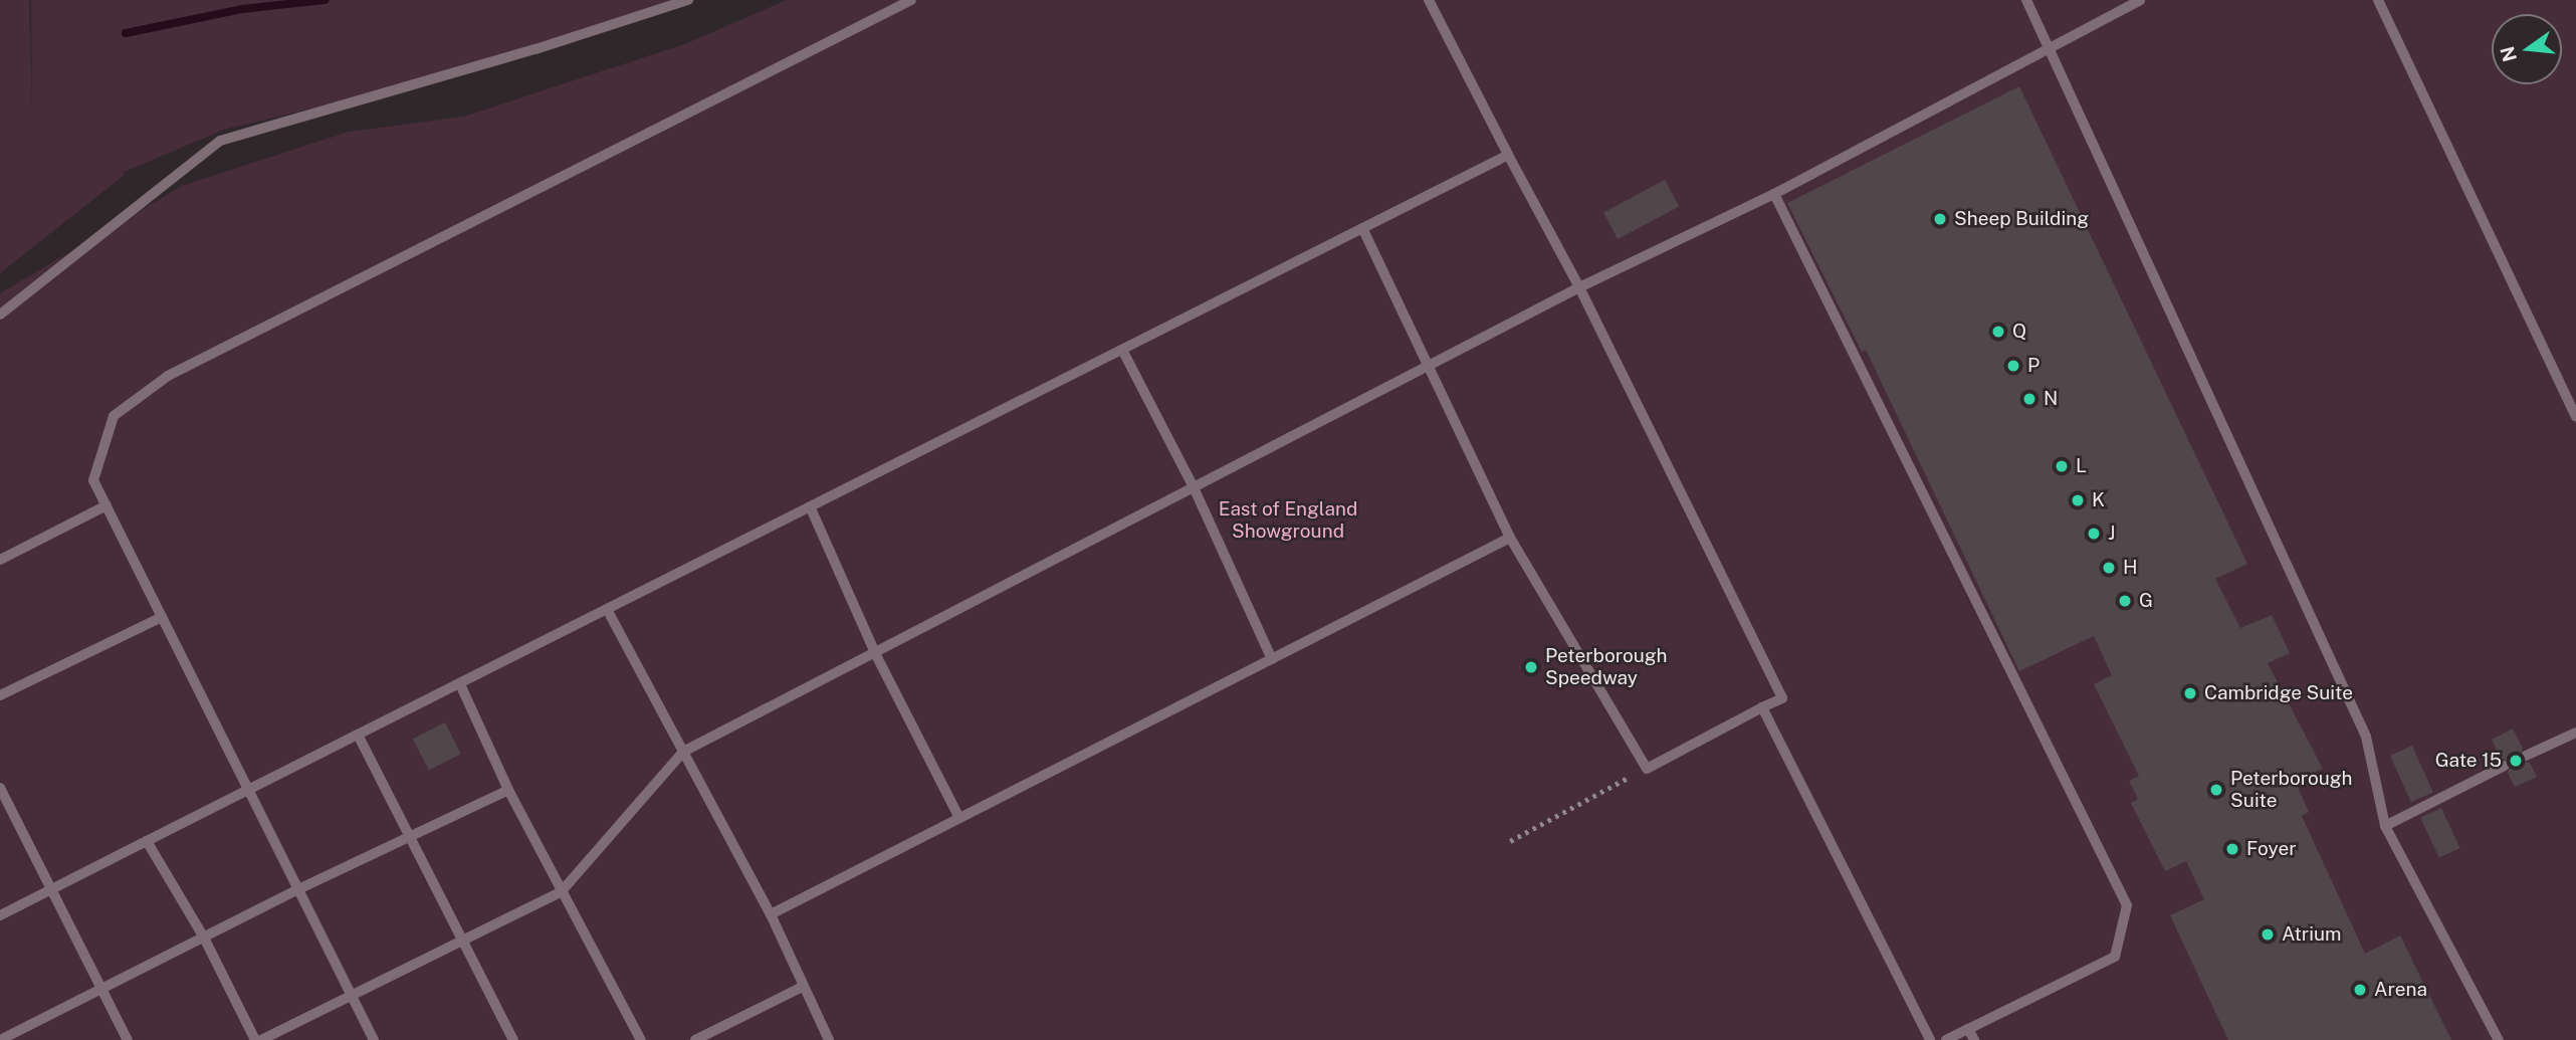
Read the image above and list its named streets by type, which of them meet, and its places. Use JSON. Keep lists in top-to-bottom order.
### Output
{
  "parks": ["East of England Showground"],
  "places": [
    "Sheep Building",
    "Q",
    "P",
    "N",
    "L",
    "K",
    "J",
    "H",
    "G",
    "Peterborough Speedway",
    "Cambridge Suite",
    "Gate 15",
    "Peterborough Suite",
    "Foyer",
    "Atrium",
    "Arena"
  ],
  "north": "left"
}
